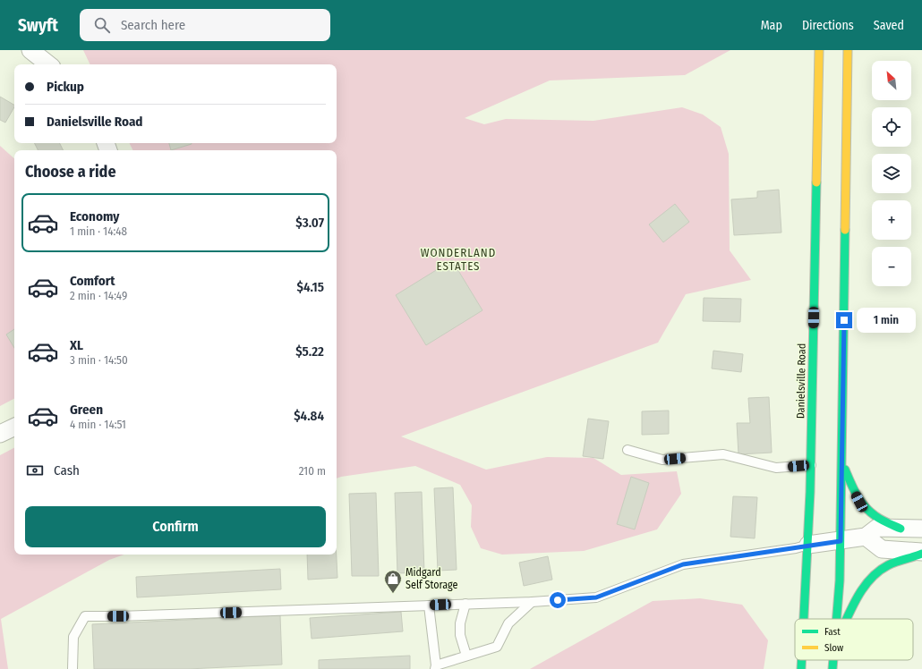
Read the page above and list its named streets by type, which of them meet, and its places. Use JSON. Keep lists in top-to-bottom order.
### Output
{
  "streets": {
    "main road": ["Danielsville Road"]
  },
  "districts": ["WONDERLAND ESTATES"],
  "places": {
    "shop": ["Midgard Self Storage"]
  },
  "legend": ["Fast", "Slow"],
  "north": "top left",
  "page": {
    "header": "Swyft",
    "search": "Search here",
    "nav": ["Map", "Directions", "Saved"],
    "map_buttons": ["+", "−"],
    "banner": ["Pickup", "Danielsville Road"],
    "heading": "Choose a ride",
    "list": [
      {
        "name": "Economy",
        "note": "1 min · 14:48",
        "value": "$3.07"
      },
      {
        "name": "Comfort",
        "note": "2 min · 14:49",
        "value": "$4.15"
      },
      {
        "name": "XL",
        "note": "3 min · 14:50",
        "value": "$5.22"
      },
      {
        "name": "Green",
        "note": "4 min · 14:51",
        "value": "$4.84"
      }
    ],
    "bubble": "1 min",
    "pay": ["Cash", "210 m"],
    "buttons": "Confirm"
  }
}
